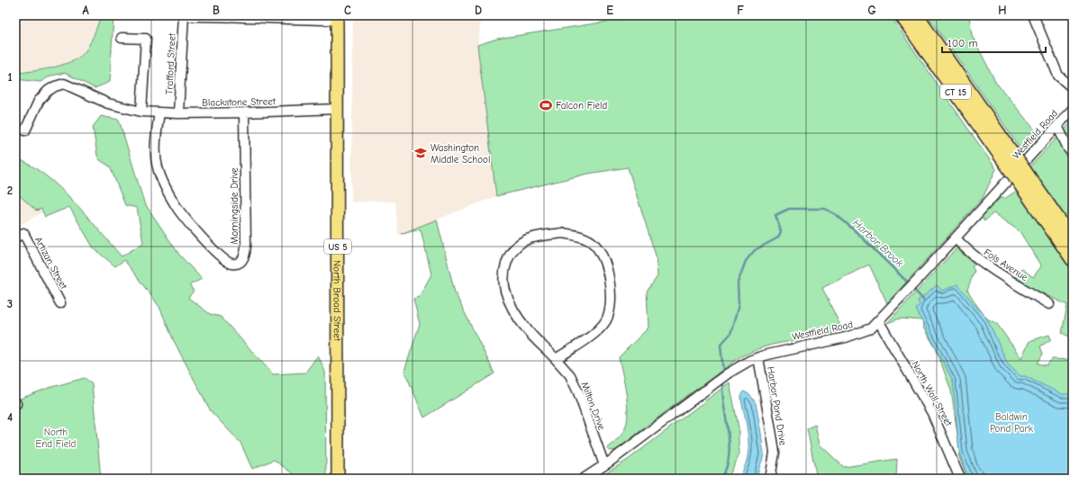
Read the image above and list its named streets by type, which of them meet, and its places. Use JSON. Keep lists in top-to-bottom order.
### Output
{
  "streets": {
    "highway": ["CT 15"],
    "main road": ["US 5", "North Broad Street"],
    "street": [
      "Trafford Street",
      "Blackstone Street",
      "Westfield Road",
      "Morningside Drive",
      "Artizan Street",
      "Fols Avenue",
      "North Wall Street",
      "Milton Drive",
      "Harbor Pond Drive"
    ]
  },
  "crossings": [
    ["Trafford Street", "Blackstone Street"],
    ["Blackstone Street", "Morningside Drive"],
    ["Blackstone Street", "North Broad Street"],
    ["Westfield Road", "Fols Avenue"],
    ["Westfield Road", "North Wall Street"],
    ["Westfield Road", "Milton Drive"],
    ["Westfield Road", "Harbor Pond Drive"]
  ],
  "water": ["Harbor Brook"],
  "parks": ["Baldwin Pond Park", "North End Field"],
  "places": {
    "sports": ["Falcon Field"],
    "school or university": ["Washington Middle School"]
  },
  "scale_bar": "100 m",
  "grid": {
    "columns": [
      "A",
      "B",
      "C",
      "D",
      "E",
      "F",
      "G",
      "H"
    ],
    "rows": [
      "1",
      "2",
      "3",
      "4"
    ]
  }
}
